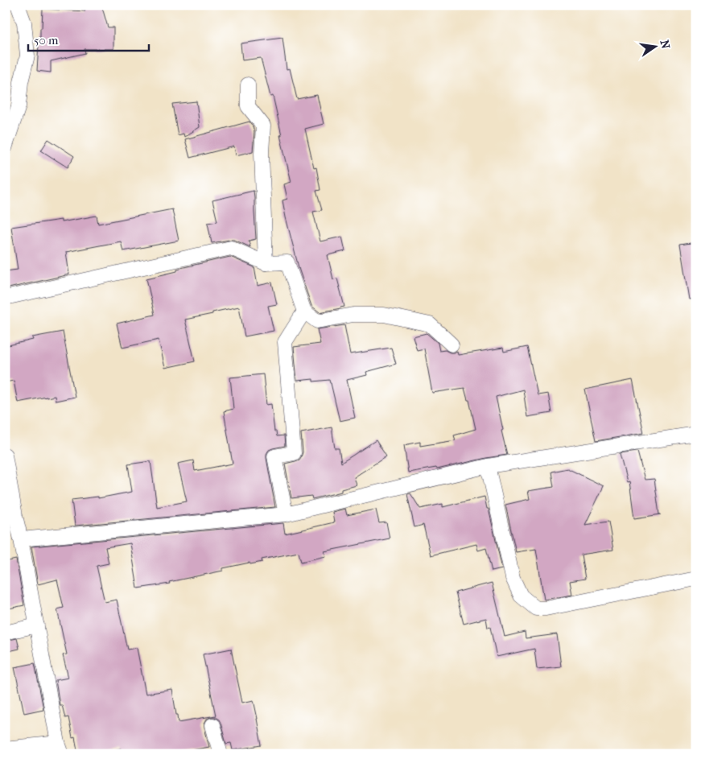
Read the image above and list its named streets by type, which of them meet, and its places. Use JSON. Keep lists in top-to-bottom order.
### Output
{
  "scale_bar": "50 m",
  "north": "right"
}
